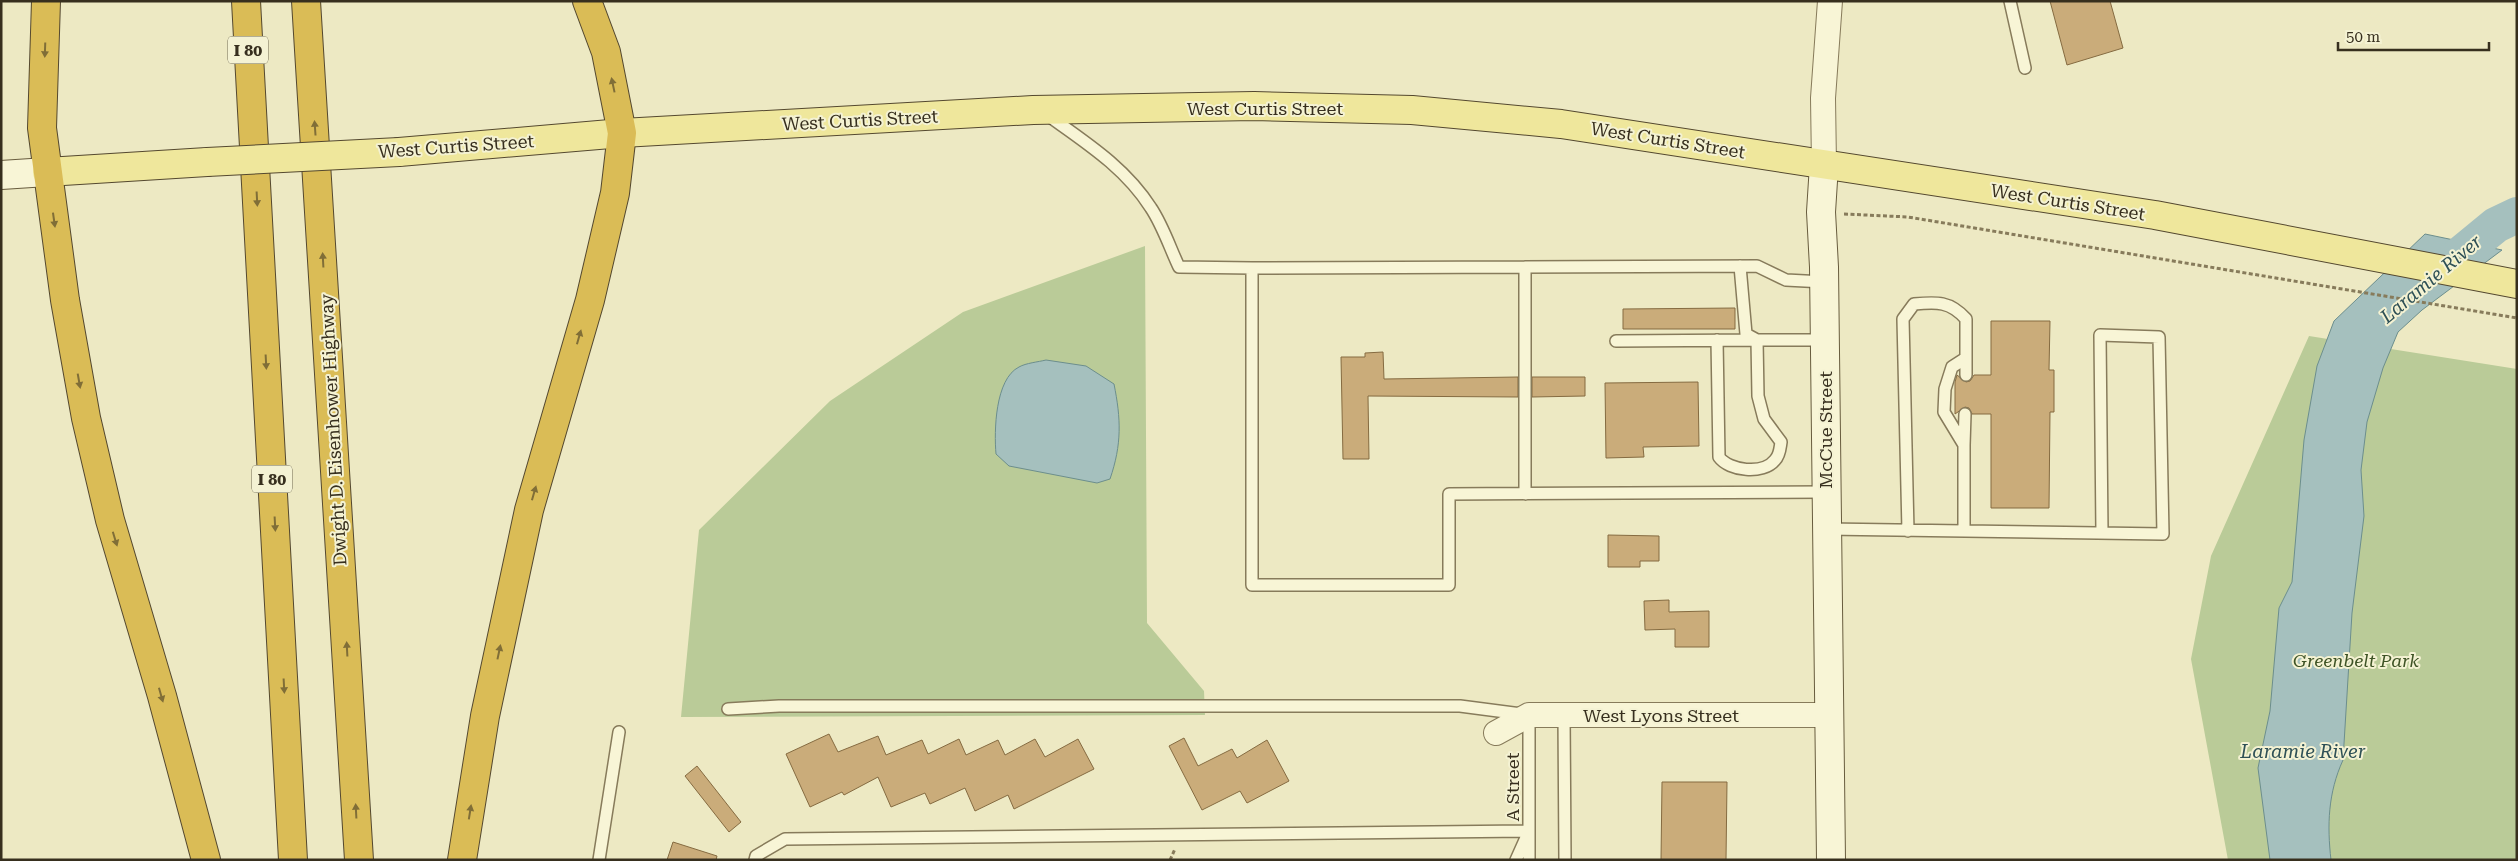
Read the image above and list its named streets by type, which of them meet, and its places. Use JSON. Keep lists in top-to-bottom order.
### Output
{
  "streets": {
    "highway": ["I 80", "Dwight D. Eisenhower Highway"],
    "main road": ["West Curtis Street", "McCue Street"],
    "street": ["West Lyons Street"],
    "lane": ["A Street"]
  },
  "crossings": [
    ["West Curtis Street", "McCue Street"],
    ["McCue Street", "West Lyons Street"],
    ["West Lyons Street", "A Street"]
  ],
  "water": ["Laramie River"],
  "parks": ["Greenbelt Park"],
  "scale_bar": "50 m"
}
